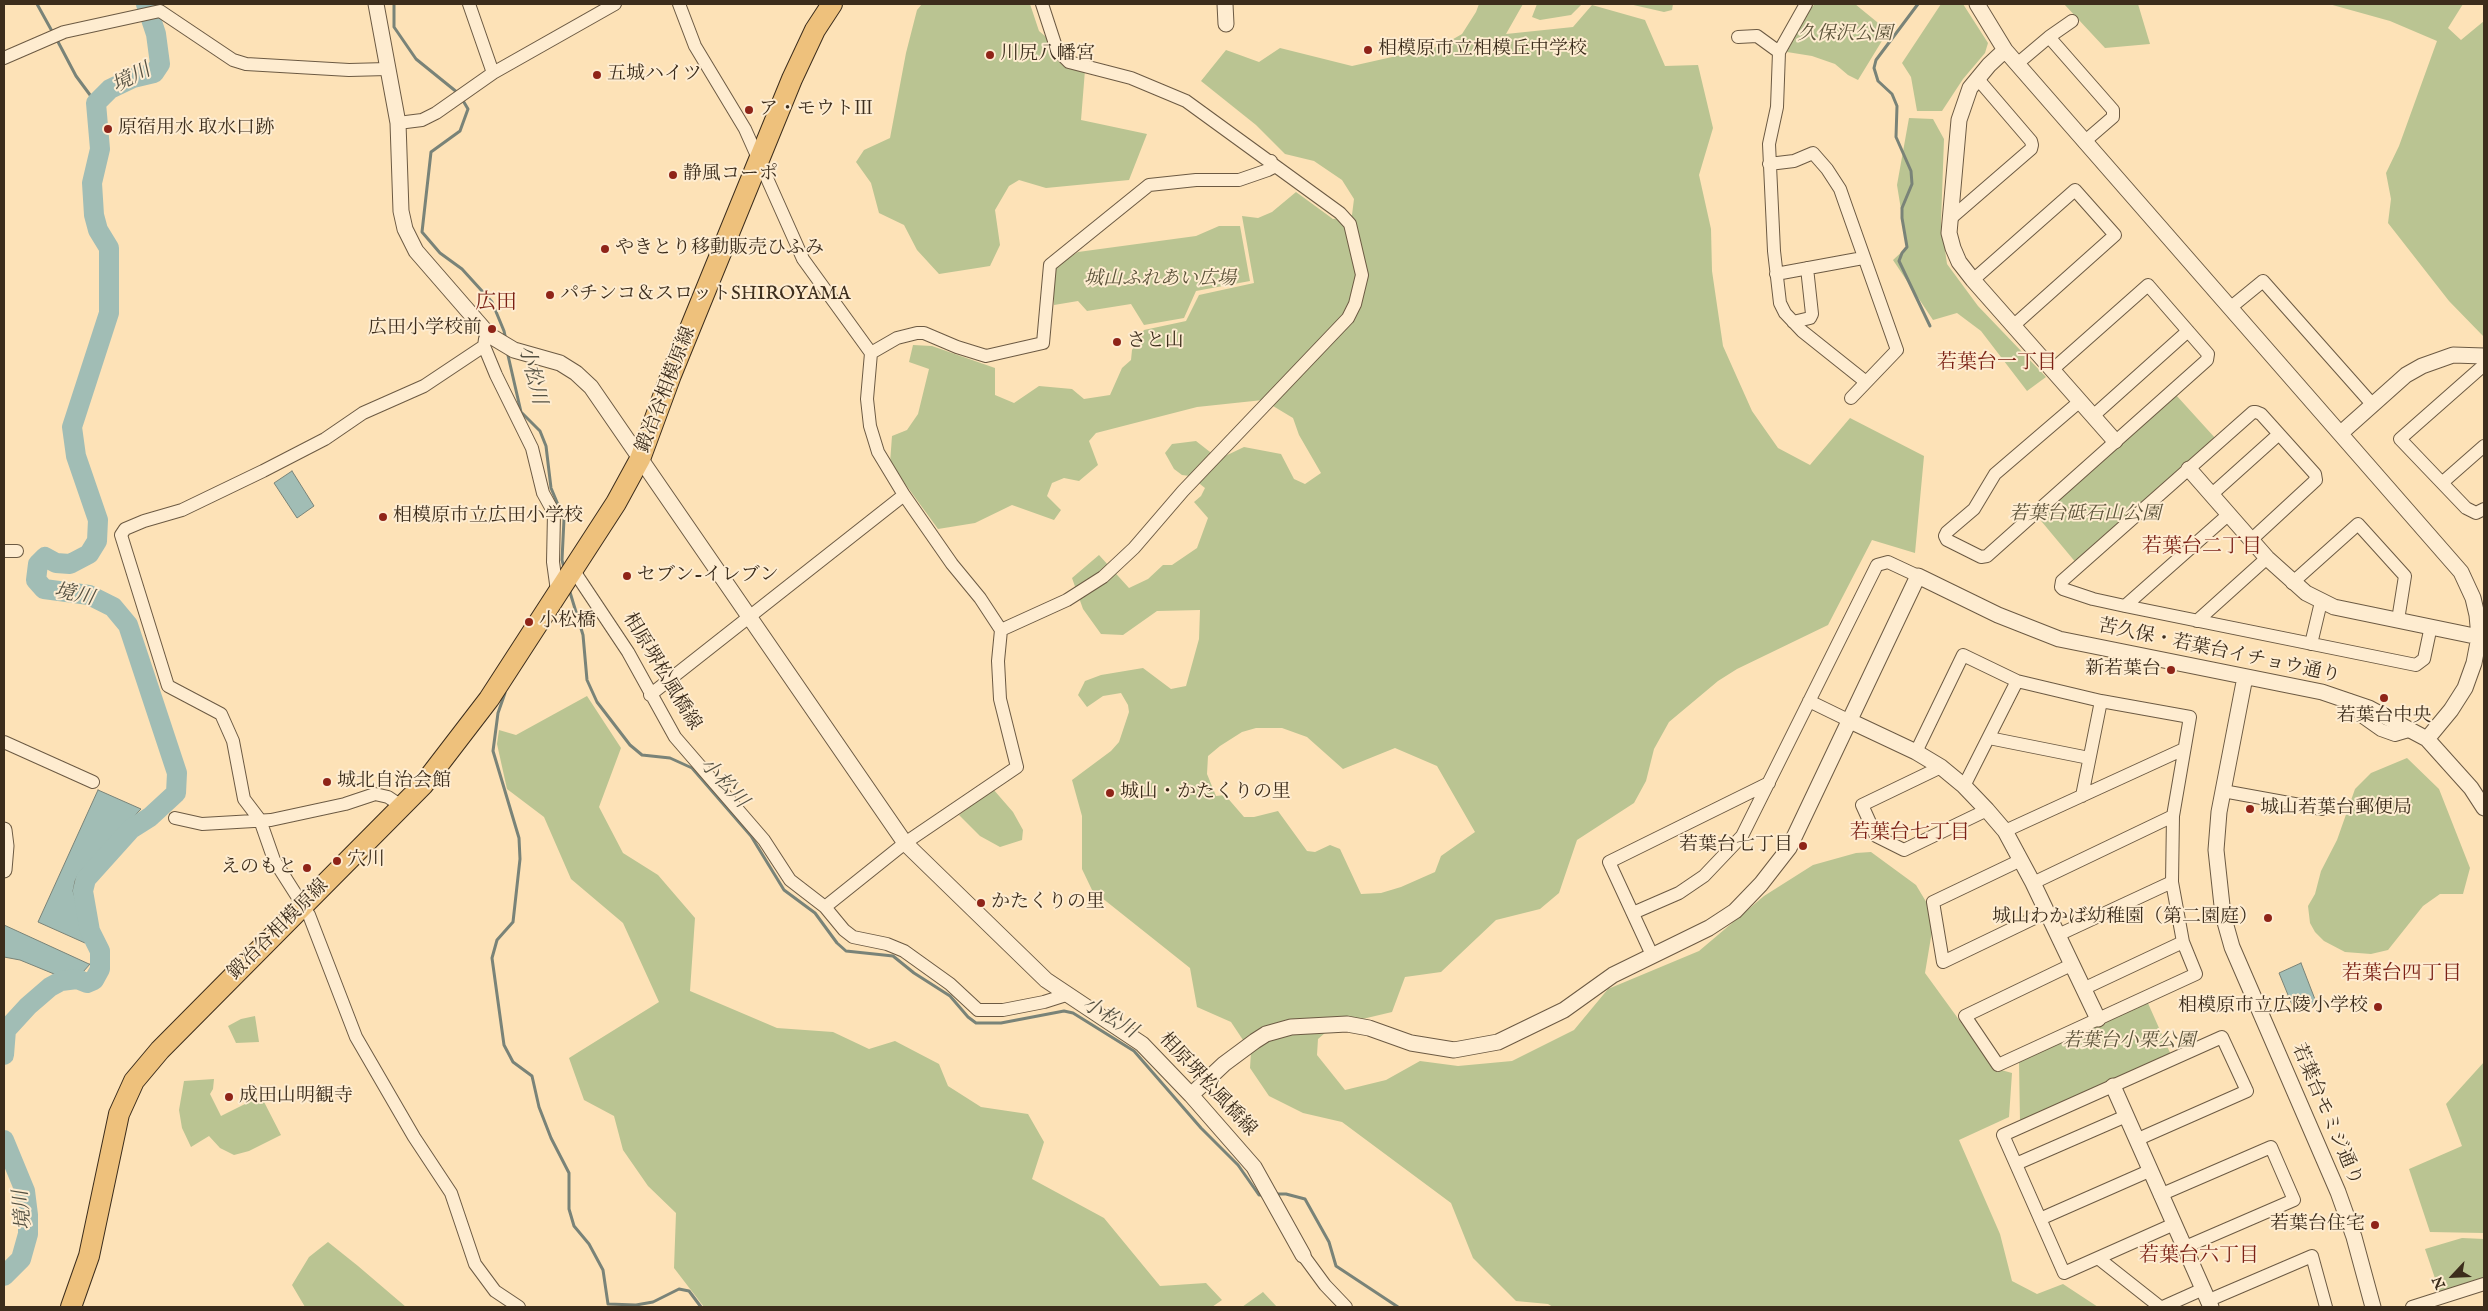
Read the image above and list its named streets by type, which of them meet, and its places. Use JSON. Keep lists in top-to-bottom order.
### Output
{
  "streets": {
    "main road": ["鍛冶谷相模原線"],
    "street": ["苦久保・若葉台イチョウ通り", "相原堺松風橋線", "若葉台モミジ通り"]
  },
  "crossings": [
    ["鍛冶谷相模原線", "相原堺松風橋線"],
    ["苦久保・若葉台イチョウ通り", "若葉台モミジ通り"]
  ],
  "districts": [
    "広田",
    "若葉台一丁目",
    "若葉台二丁目",
    "若葉台七丁目",
    "若葉台四丁目",
    "若葉台六丁目"
  ],
  "water": ["境川", "小松川"],
  "parks": [
    "久保沢公園",
    "城山ふれあい広場",
    "若葉台砥石山公園",
    "若葉台小栗公園"
  ],
  "places": [
    "相模原市立相模丘中学校",
    "川尻八幡宮",
    "五城ハイツ",
    "ア・モウトⅢ",
    "原宿用水 取水口跡",
    "静風コーポ",
    "やきとり移動販売ひふみ",
    "パチンコ＆スロットSHIROYAMA",
    "広田小学校前",
    "さと山",
    "相模原市立広田小学校",
    "セブン-イレブン",
    "小松橋",
    "新若葉台",
    "若葉台中央",
    "城北自治会館",
    "城山・かたくりの里",
    "城山若葉台郵便局",
    "若葉台七丁目",
    "穴川",
    "えのもと",
    "かたくりの里",
    "城山わかば幼稚園（第二園庭）",
    "相模原市立広陵小学校",
    "成田山明観寺",
    "若葉台住宅"
  ],
  "north": "bottom left"
}
